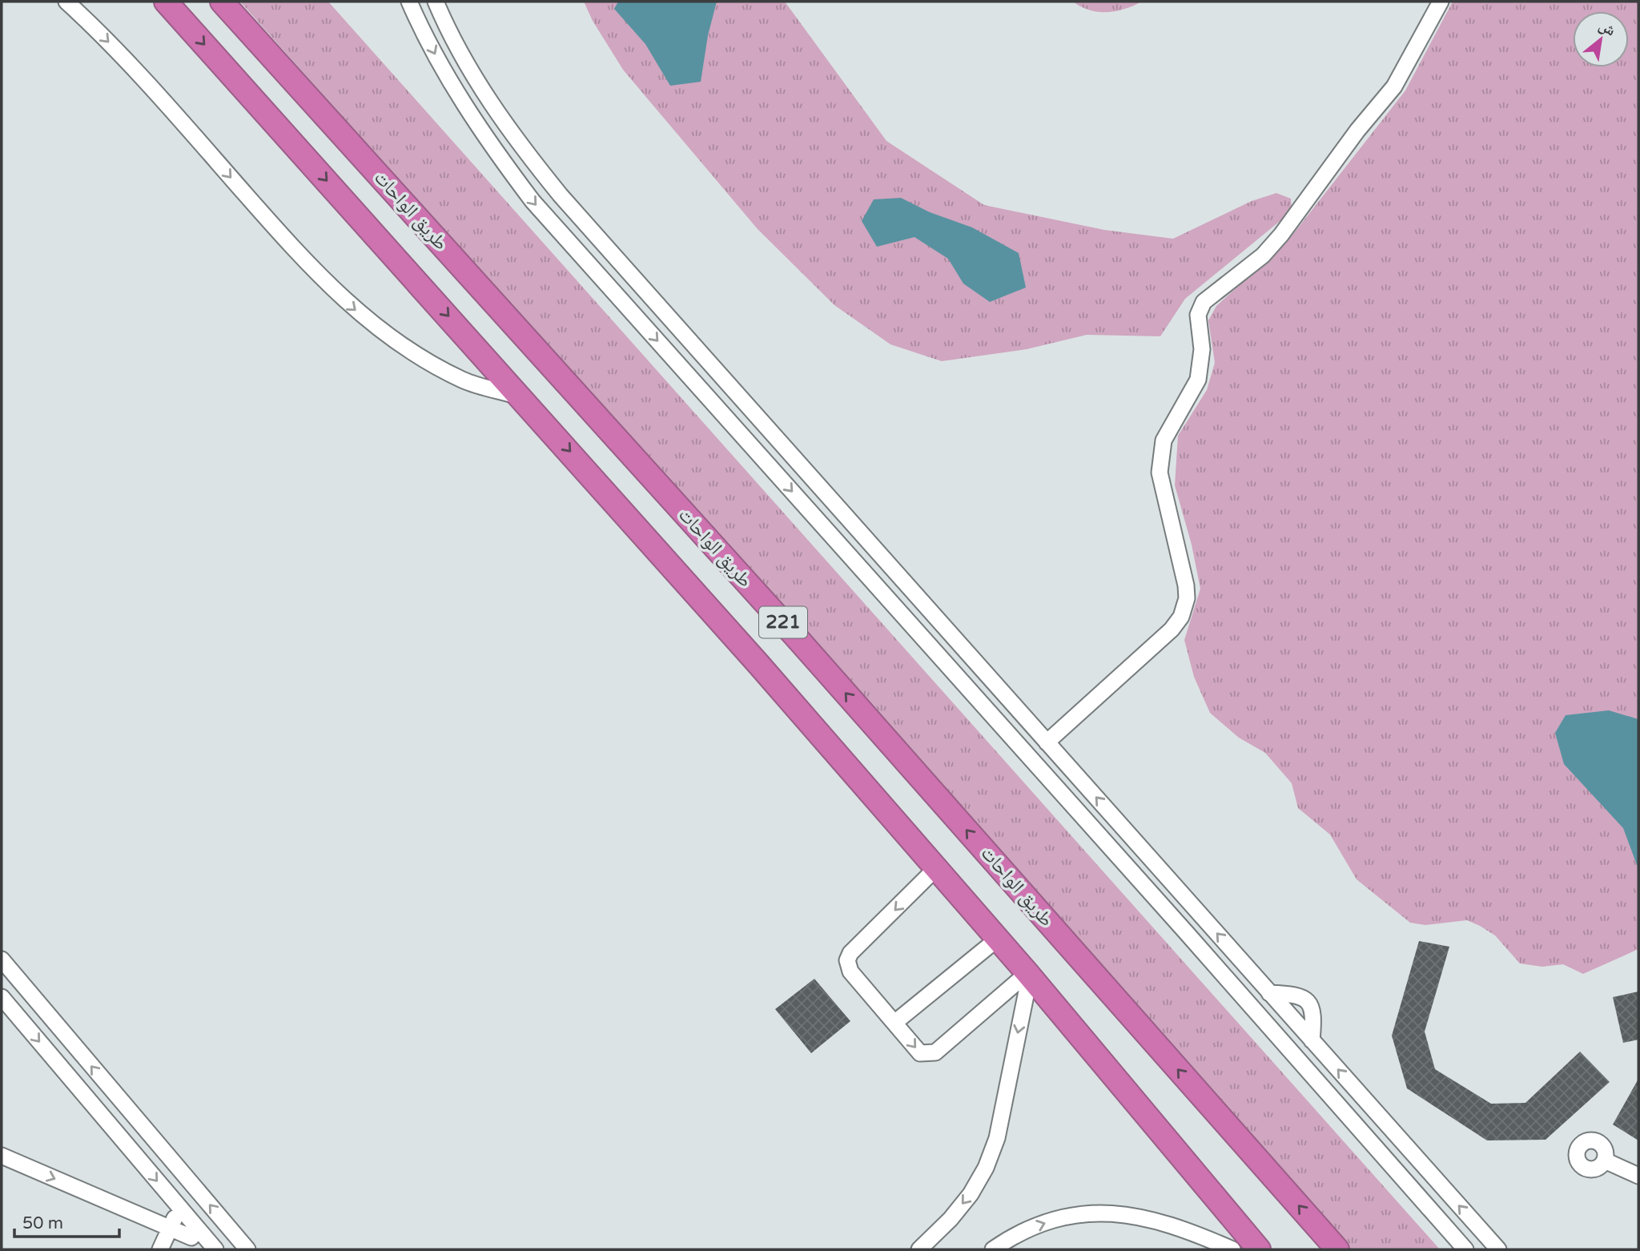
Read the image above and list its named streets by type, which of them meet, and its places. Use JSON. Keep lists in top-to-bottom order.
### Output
{
  "streets": {
    "highway": ["طريق الواحات", "221"]
  },
  "scale_bar": "50 m",
  "north": "top right"
}
